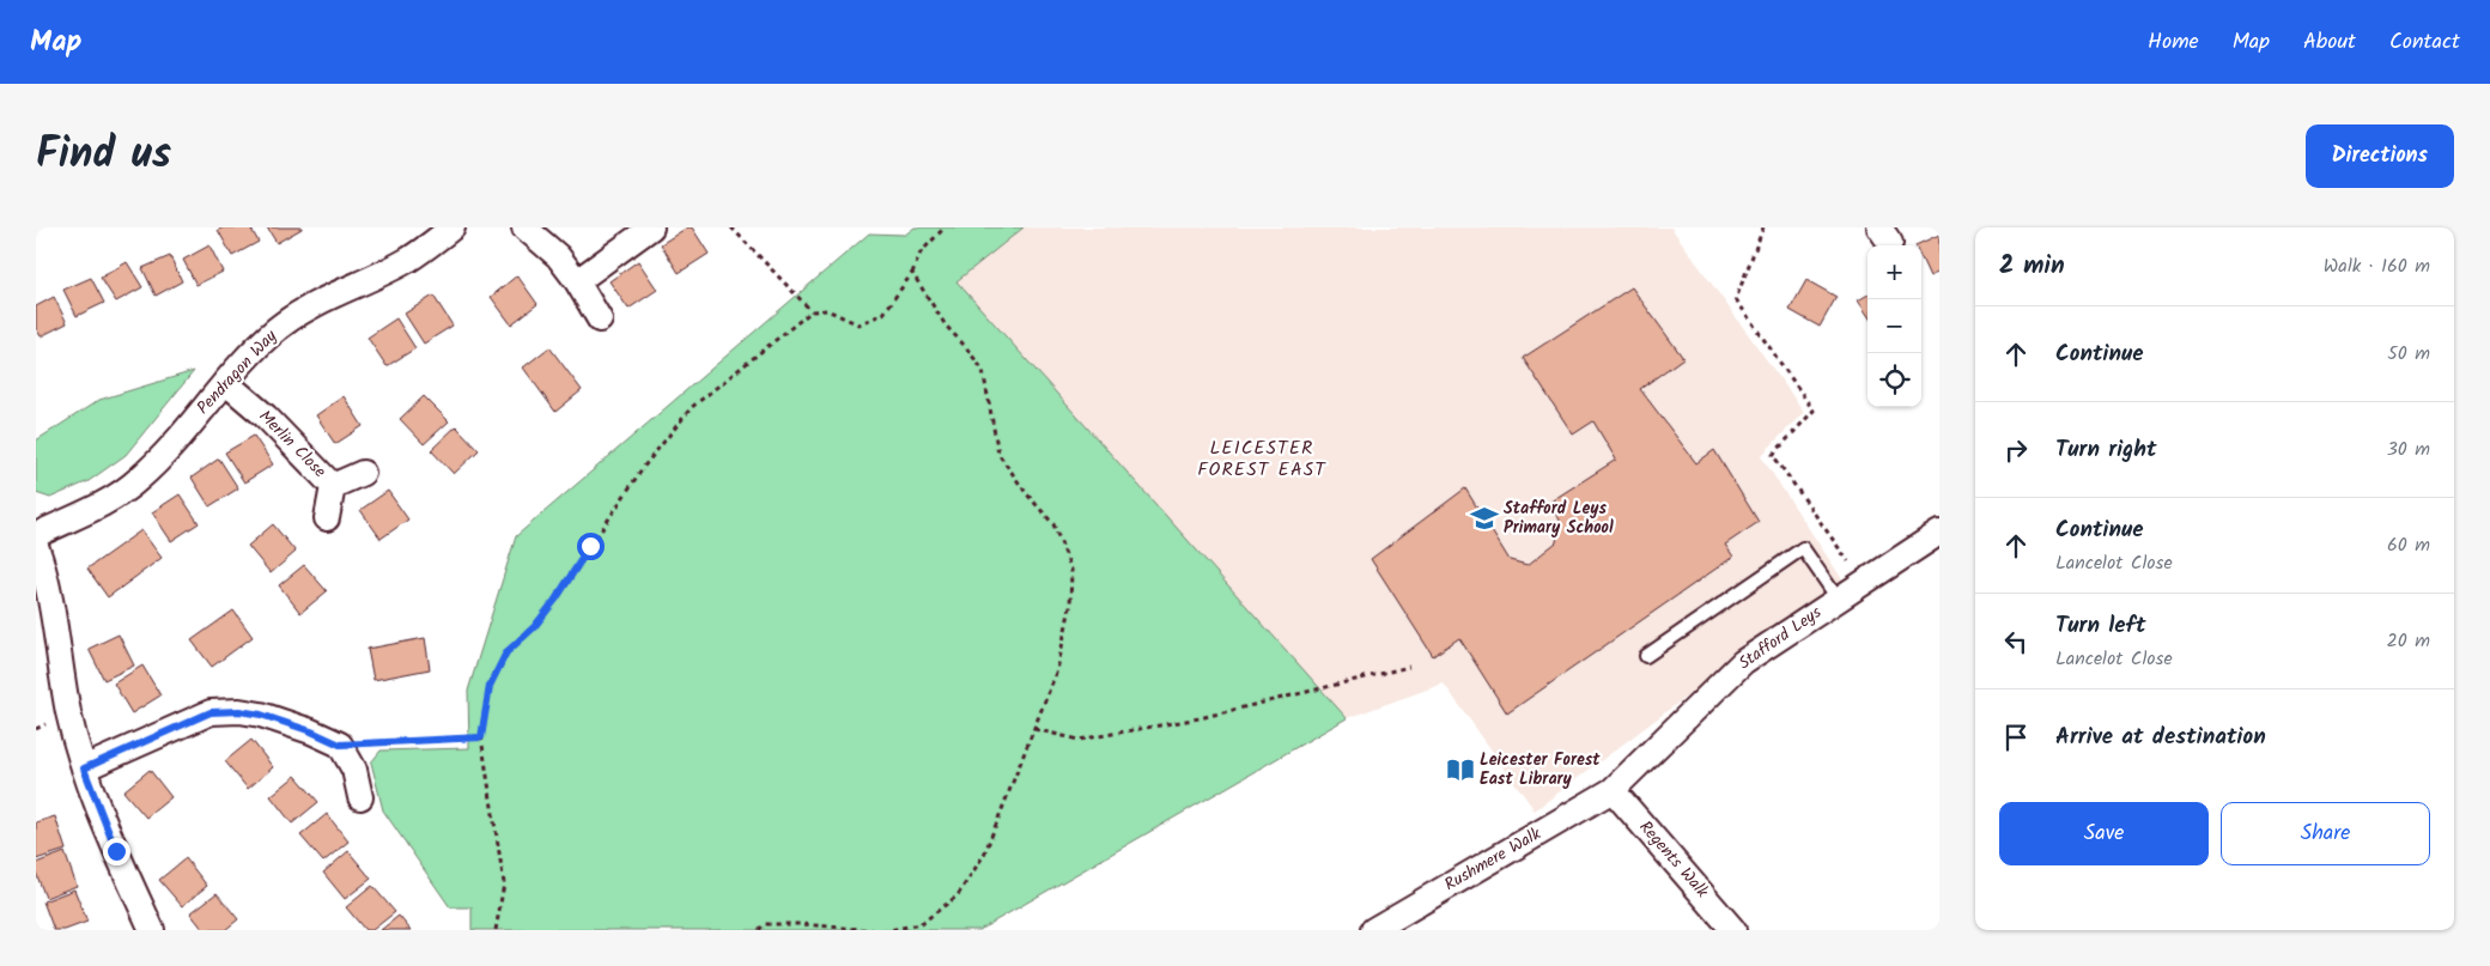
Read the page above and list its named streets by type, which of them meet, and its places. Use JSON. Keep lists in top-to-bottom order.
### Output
{
  "streets": {
    "street": [
      "Pendragon Way",
      "Merlin Close",
      "Stafford Leys",
      "Rushmere Walk",
      "Regents Walk"
    ]
  },
  "crossings": [
    ["Pendragon Way", "Merlin Close"],
    ["Stafford Leys", "Rushmere Walk"],
    ["Stafford Leys", "Regents Walk"],
    ["Rushmere Walk", "Regents Walk"]
  ],
  "districts": ["LEICESTER FOREST EAST"],
  "places": {
    "school or university": ["Stafford Leys Primary School"],
    "library": ["Leicester Forest East Library"]
  },
  "page": {
    "header": "Map",
    "nav": [
      "Home",
      "Map",
      "About",
      "Contact"
    ],
    "title": "Find us",
    "buttons": [
      "Directions",
      ["Save", "Share"]
    ],
    "heading": ["2 min", "Walk · 160 m"],
    "map_buttons": ["+", "−"],
    "list": [
      ["Continue", "50 m"],
      ["Turn right", "30 m"],
      ["Continue", "Lancelot Close", "60 m"],
      ["Turn left", "Lancelot Close", "20 m"],
      "Arrive at destination"
    ]
  }
}
